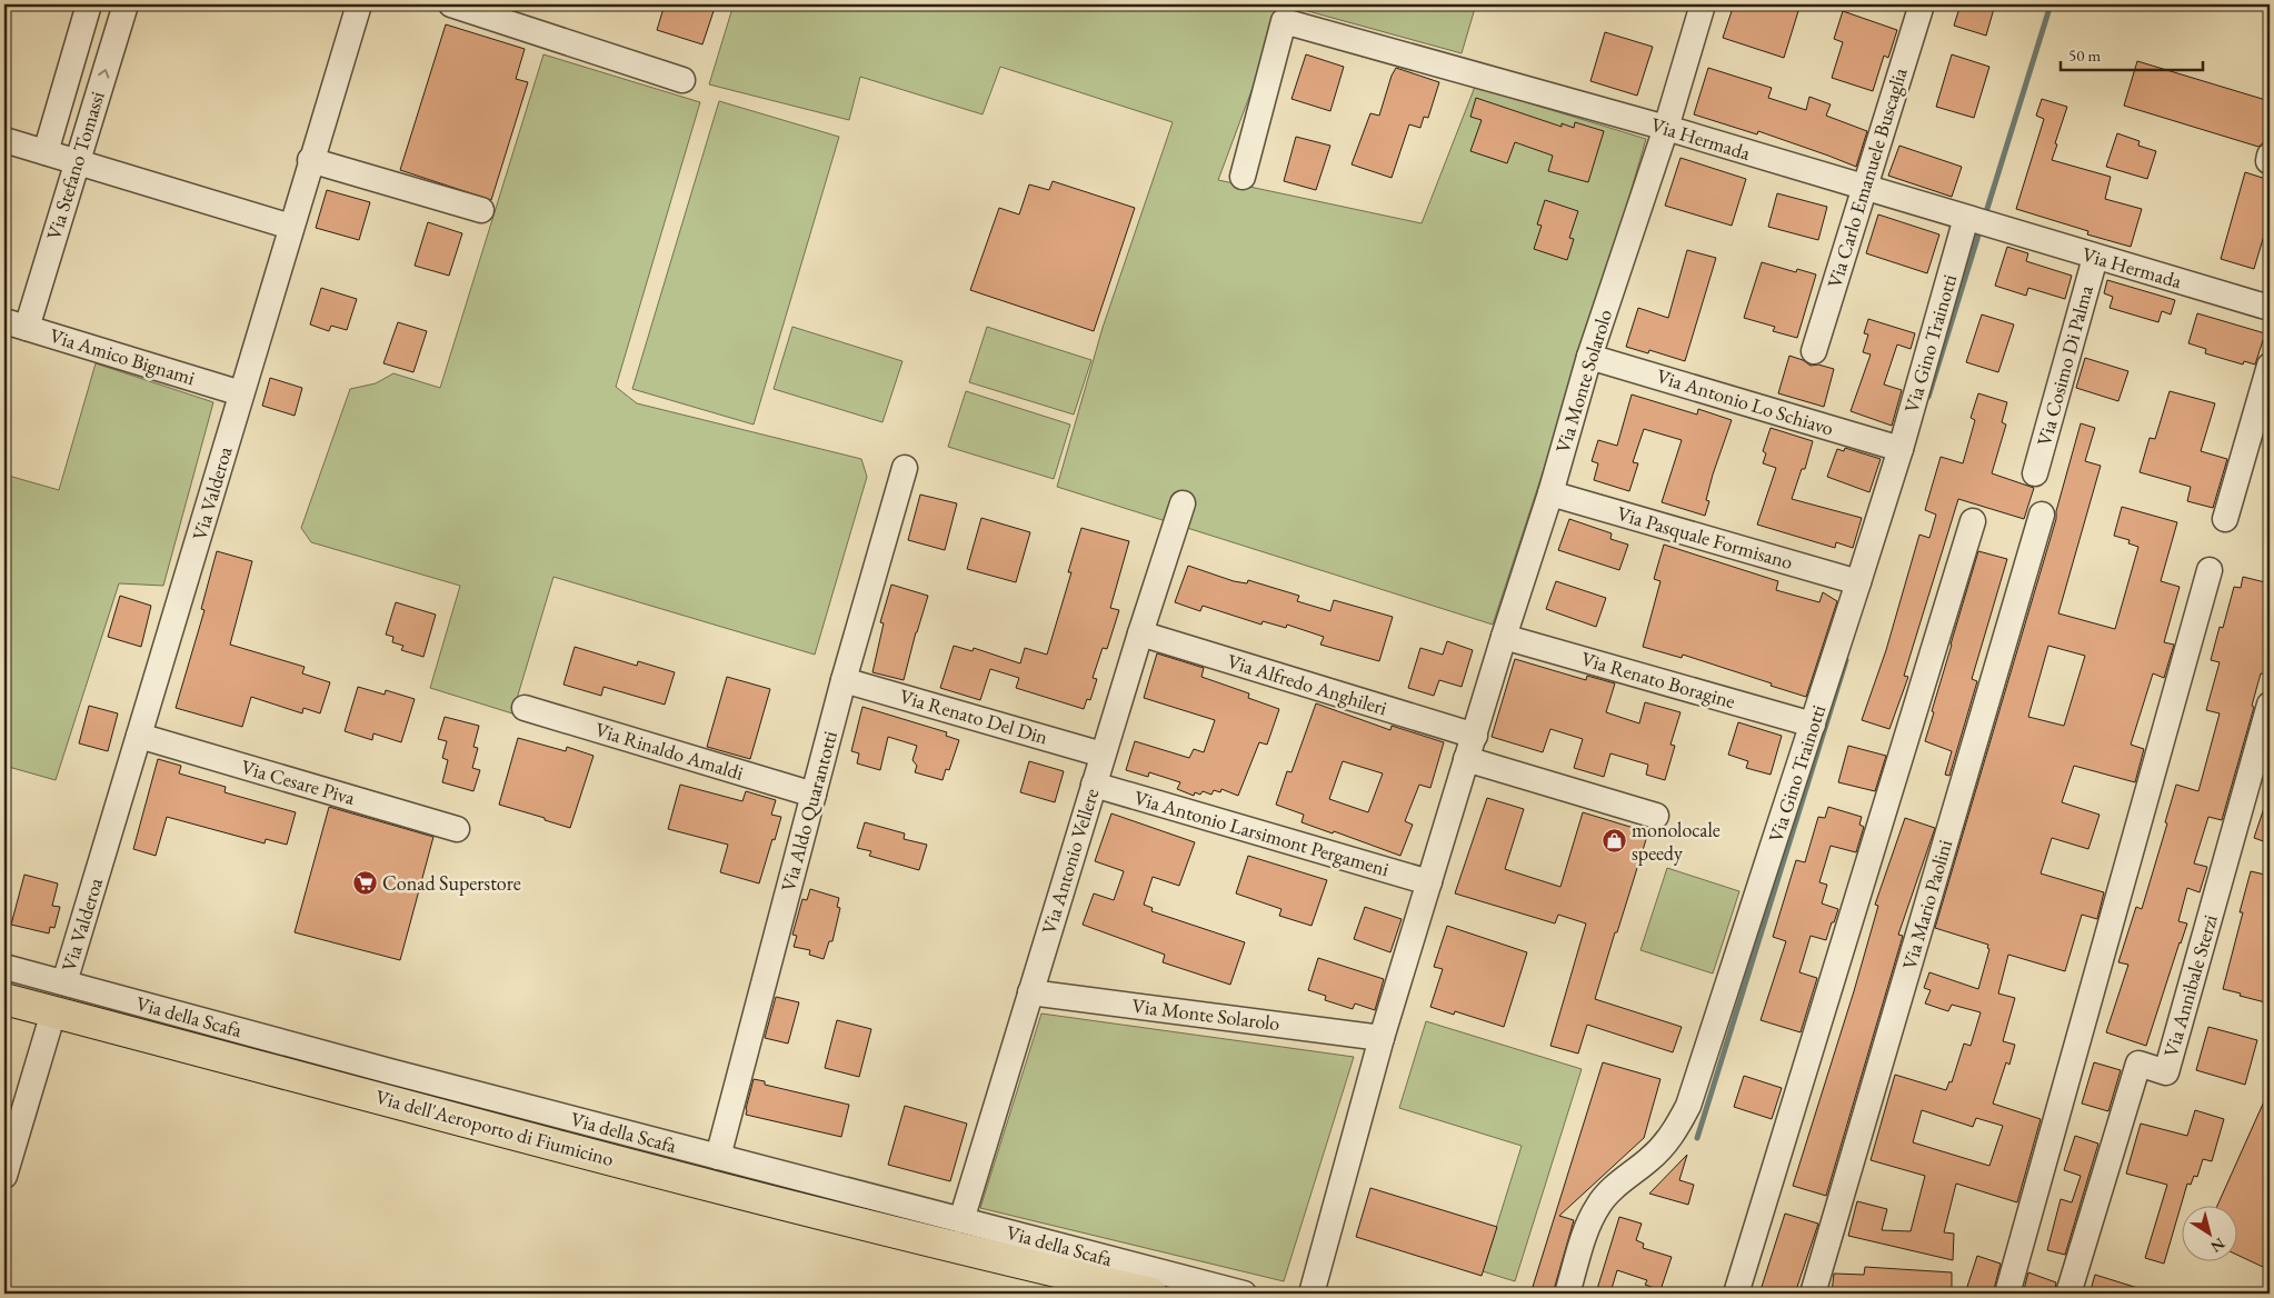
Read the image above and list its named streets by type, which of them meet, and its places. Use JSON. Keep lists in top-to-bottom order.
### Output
{
  "streets": {
    "main road": ["Via dell'Aeroporto di Fiumicino"],
    "street": [
      "Via Hermada",
      "Via Stefano Tomassi",
      "Via Carlo Emanuele Buscaglia",
      "Via Gino Trainotti",
      "Via Amico Bignami",
      "Via Cosimo Di Palma",
      "Via Monte Solarolo",
      "Via Antonio Lo Schiavo",
      "Via Valderoa",
      "Via Pasquale Formisano",
      "Via Renato Boragine",
      "Via Alfredo Anghileri",
      "Via Renato Del Din",
      "Via Rinaldo Amaldi",
      "Via Cesare Piva",
      "Via Aldo Quarantotti",
      "Via Antonio Larsimont Pergameni",
      "Via Antonio Vellere",
      "Via Mario Paolini",
      "Via Annibale Sterzi",
      "Via della Scafa"
    ]
  },
  "crossings": [
    ["Via Hermada", "Via Carlo Emanuele Buscaglia"],
    ["Via Hermada", "Via Gino Trainotti"],
    ["Via Hermada", "Via Cosimo Di Palma"],
    ["Via Hermada", "Via Monte Solarolo"],
    ["Via Stefano Tomassi", "Via Amico Bignami"],
    ["Via Gino Trainotti", "Via Antonio Lo Schiavo"],
    ["Via Gino Trainotti", "Via Pasquale Formisano"],
    ["Via Gino Trainotti", "Via Renato Boragine"],
    ["Via Amico Bignami", "Via Valderoa"],
    ["Via Monte Solarolo", "Via Antonio Lo Schiavo"],
    ["Via Monte Solarolo", "Via Pasquale Formisano"],
    ["Via Monte Solarolo", "Via Renato Boragine"],
    ["Via Monte Solarolo", "Via Alfredo Anghileri"],
    ["Via Monte Solarolo", "Via Antonio Larsimont Pergameni"],
    ["Via Monte Solarolo", "Via Antonio Vellere"],
    ["Via Valderoa", "Via Cesare Piva"],
    ["Via Valderoa", "Via della Scafa"],
    ["Via Alfredo Anghileri", "Via Antonio Vellere"],
    ["Via Renato Del Din", "Via Aldo Quarantotti"],
    ["Via Renato Del Din", "Via Antonio Vellere"],
    ["Via Rinaldo Amaldi", "Via Aldo Quarantotti"],
    ["Via Aldo Quarantotti", "Via della Scafa"],
    ["Via Antonio Larsimont Pergameni", "Via Antonio Vellere"],
    ["Via Antonio Vellere", "Via della Scafa"]
  ],
  "places": {
    "shop": ["monolocale speedy"],
    "supermarket": ["Conad Superstore"]
  },
  "scale_bar": "50 m",
  "north": "bottom right"
}
